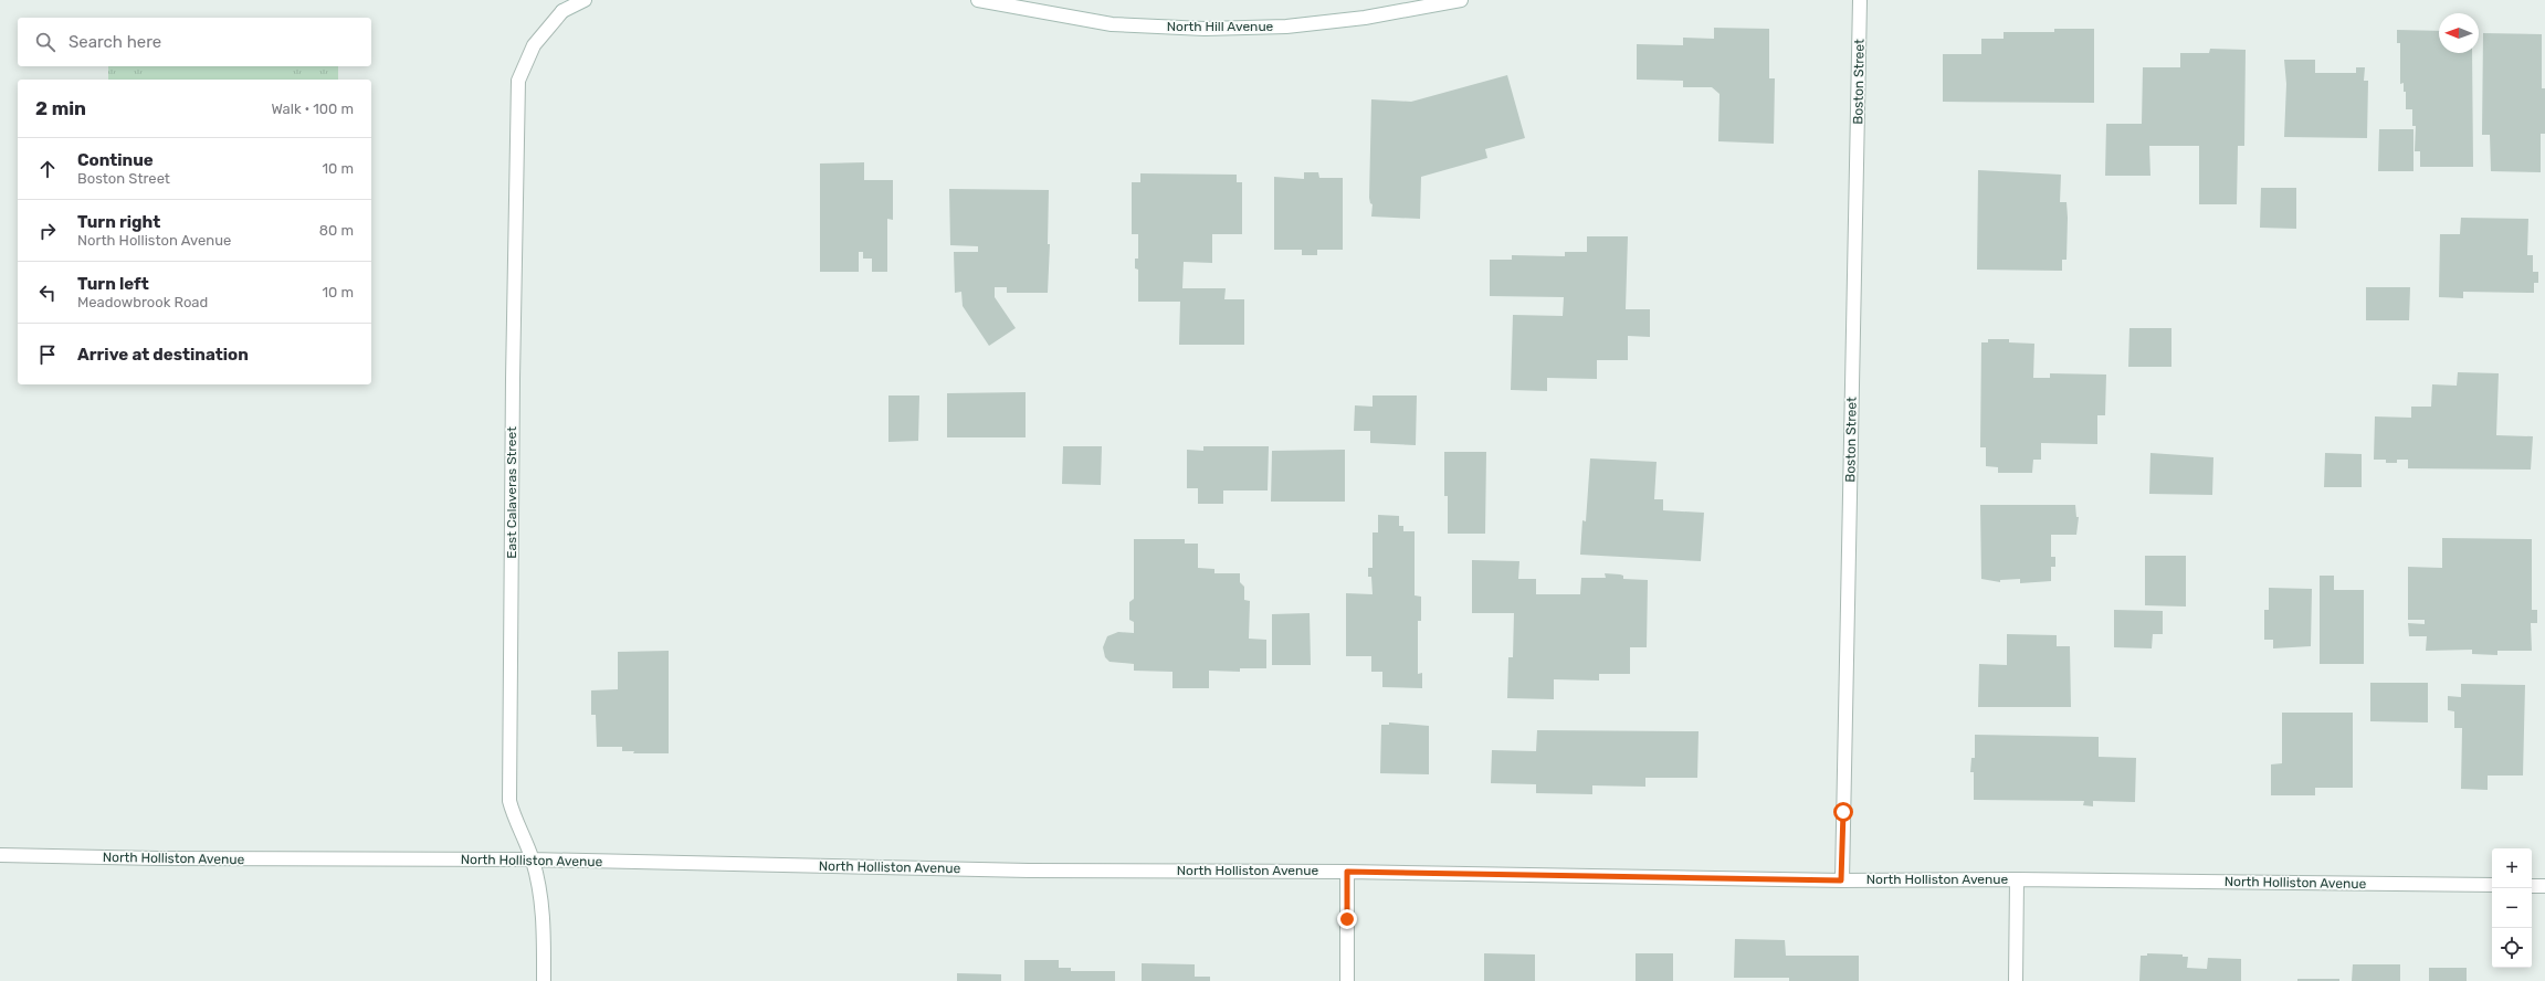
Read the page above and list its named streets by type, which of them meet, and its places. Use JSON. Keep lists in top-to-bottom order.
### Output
{
  "streets": {
    "street": [
      "North Hill Avenue",
      "Boston Street",
      "East Calaveras Street",
      "North Holliston Avenue"
    ]
  },
  "crossings": [
    ["Boston Street", "North Holliston Avenue"],
    ["East Calaveras Street", "North Holliston Avenue"]
  ],
  "north": "left",
  "page": {
    "search": "Search here",
    "heading": ["2 min", "Walk · 100 m"],
    "list": [
      ["Continue", "Boston Street", "10 m"],
      ["Turn right", "North Holliston Avenue", "80 m"],
      ["Turn left", "Meadowbrook Road", "10 m"],
      "Arrive at destination"
    ],
    "map_buttons": ["+", "−"]
  }
}
